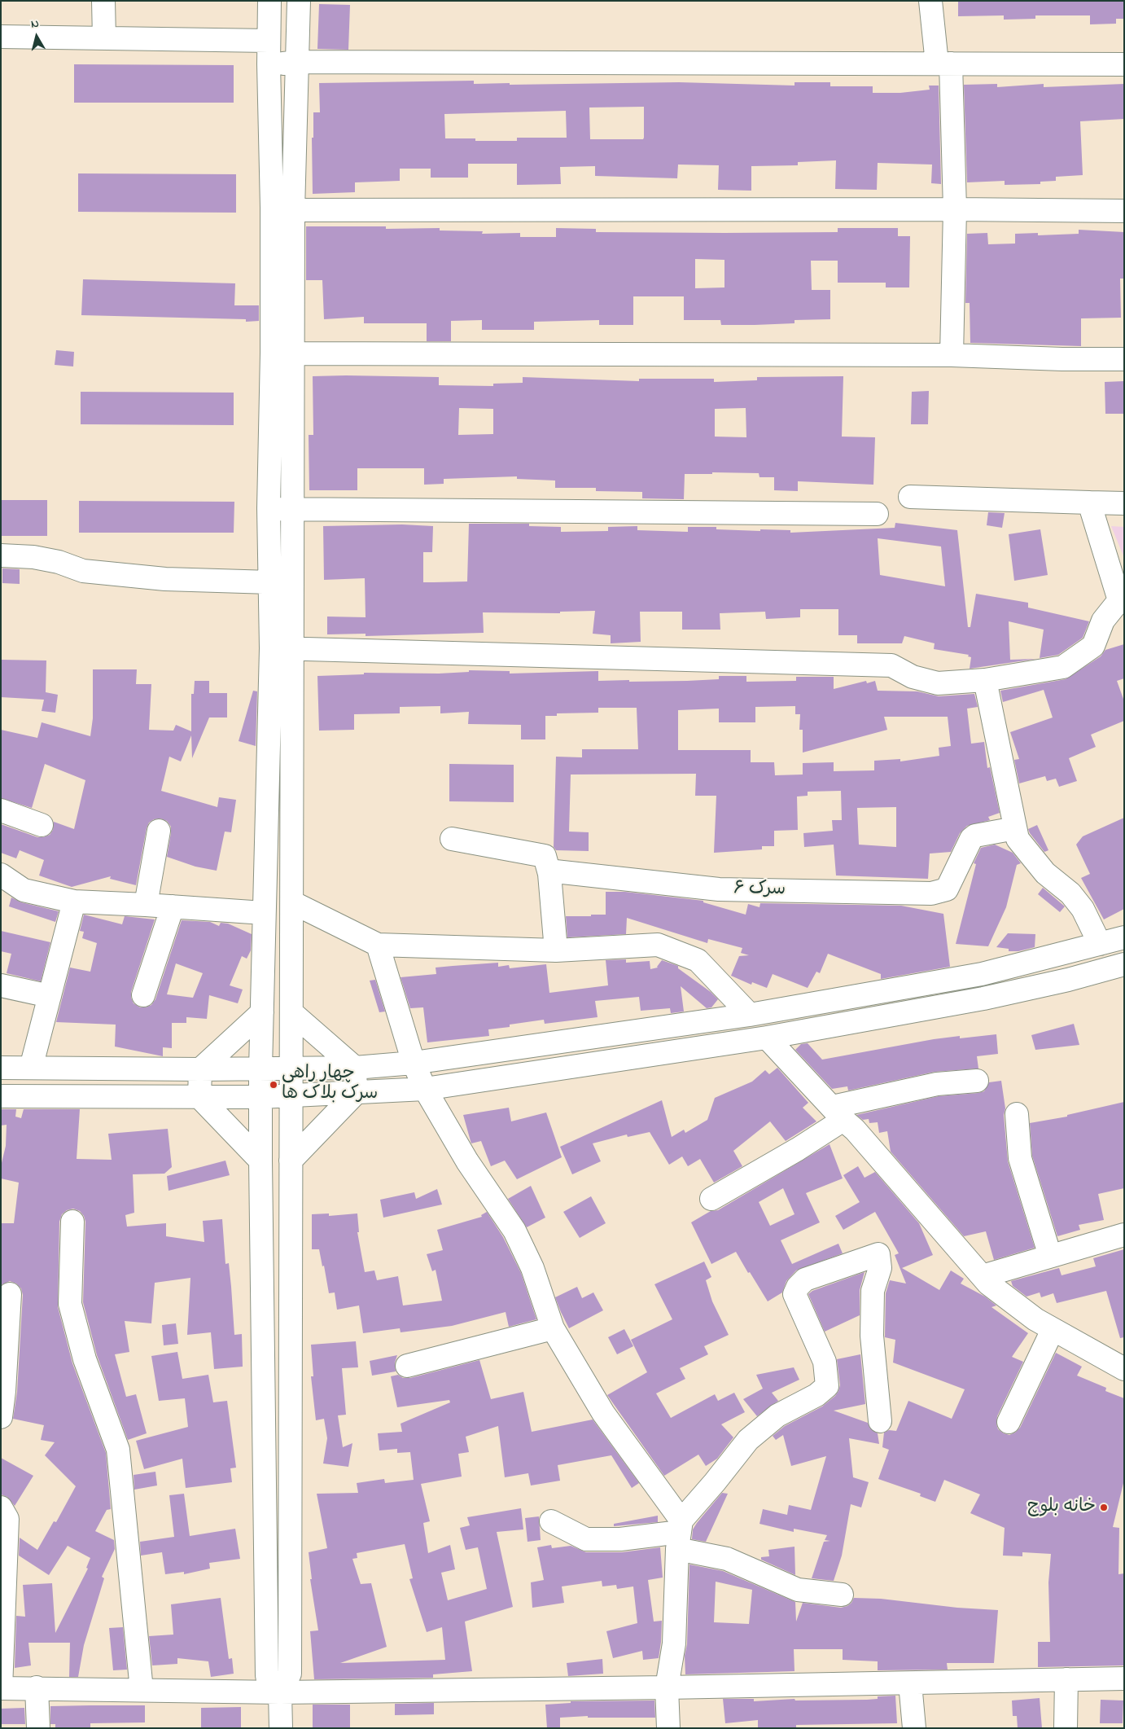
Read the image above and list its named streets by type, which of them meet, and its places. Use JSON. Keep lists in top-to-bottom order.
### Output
{
  "streets": {
    "street": ["سرک ۶"]
  },
  "places": ["چهار راهی سرک بلاک ها", "خانه بلوچ"],
  "north": "top"
}
